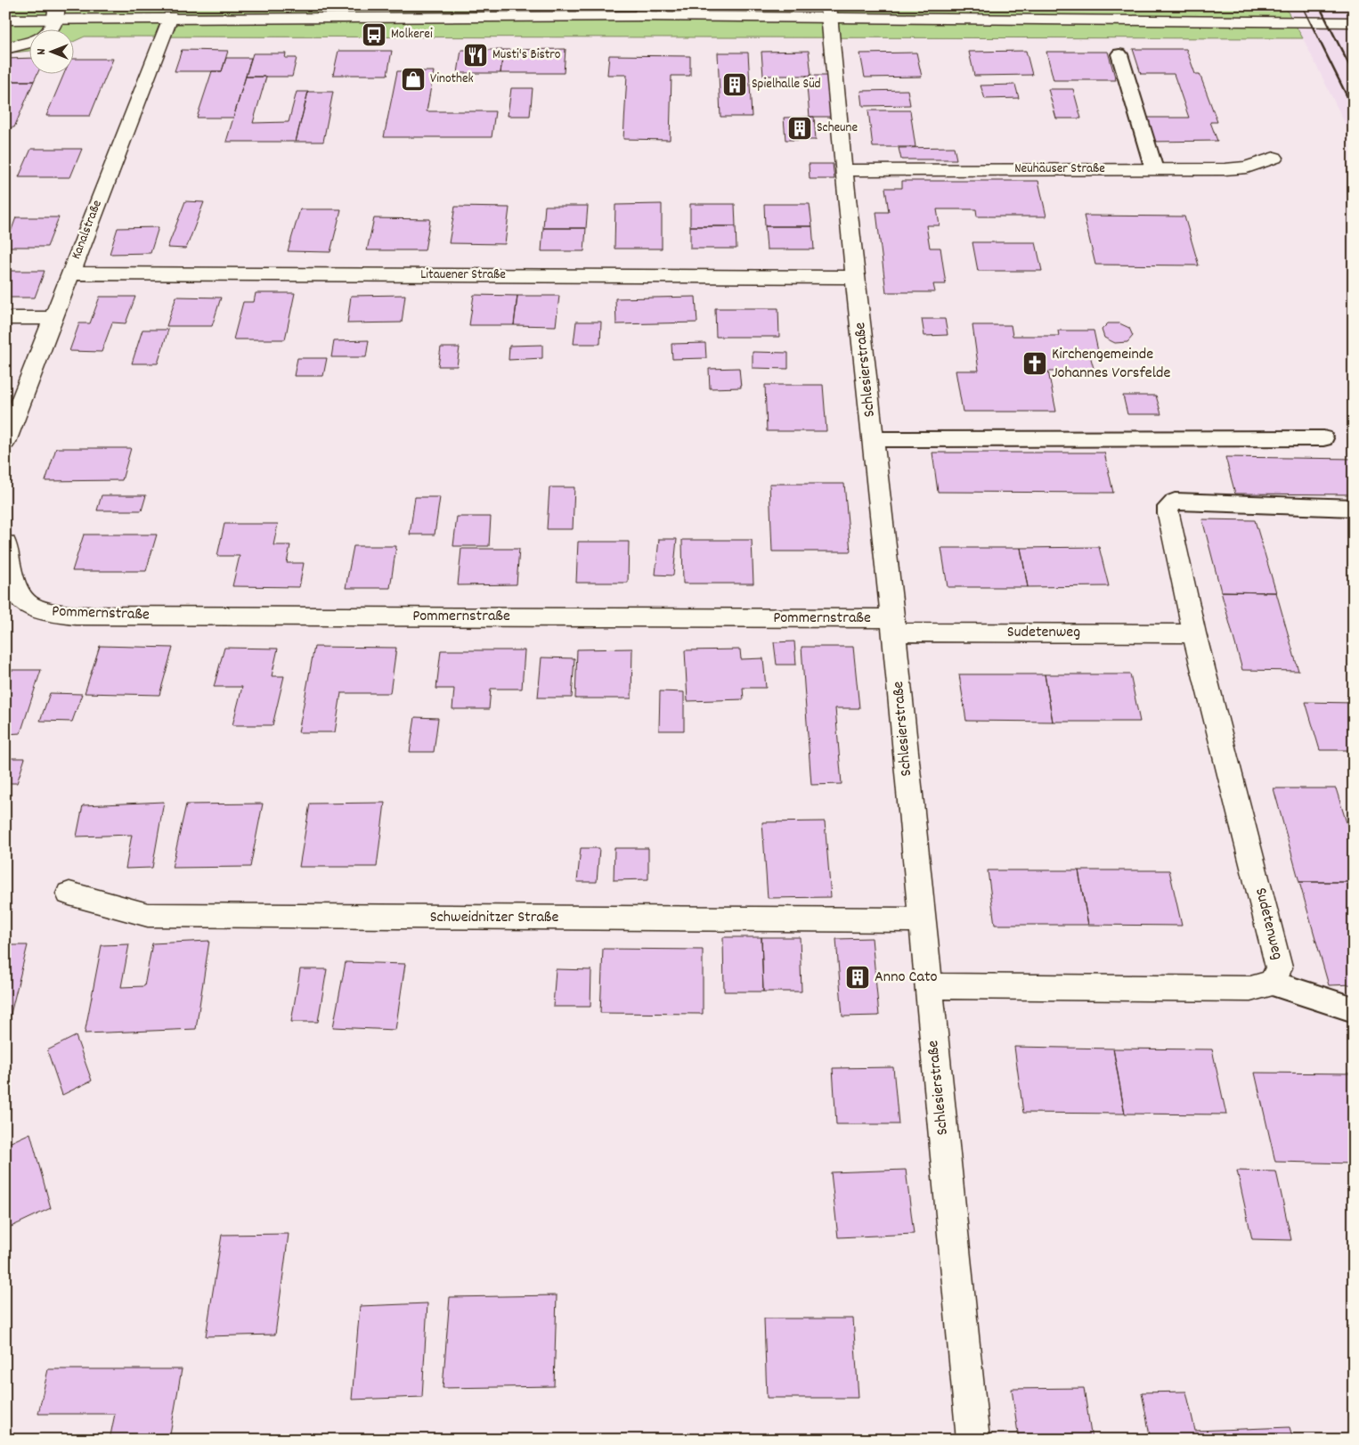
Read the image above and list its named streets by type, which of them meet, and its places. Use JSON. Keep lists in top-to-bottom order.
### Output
{
  "streets": {
    "street": [
      "Neuhäuser Straße",
      "Kanalstraße",
      "Litauener Straße",
      "Schlesierstraße",
      "Pommernstraße",
      "Sudetenweg",
      "Schweidnitzer Straße"
    ]
  },
  "crossings": [
    ["Neuhäuser Straße", "Schlesierstraße"],
    ["Kanalstraße", "Litauener Straße"],
    ["Litauener Straße", "Schlesierstraße"],
    ["Schlesierstraße", "Pommernstraße"],
    ["Schlesierstraße", "Sudetenweg"],
    ["Schlesierstraße", "Schweidnitzer Straße"],
    ["Pommernstraße", "Sudetenweg"]
  ],
  "places": {
    "bus stop": ["Molkerei"],
    "restaurant": ["Musti's Bistro"],
    "shop": ["Vinothek"],
    "building": ["Spielhalle Süd", "Scheune", "Anno Cato"],
    "church": ["Kirchengemeinde Johannes Vorsfelde"]
  },
  "north": "left"
}
